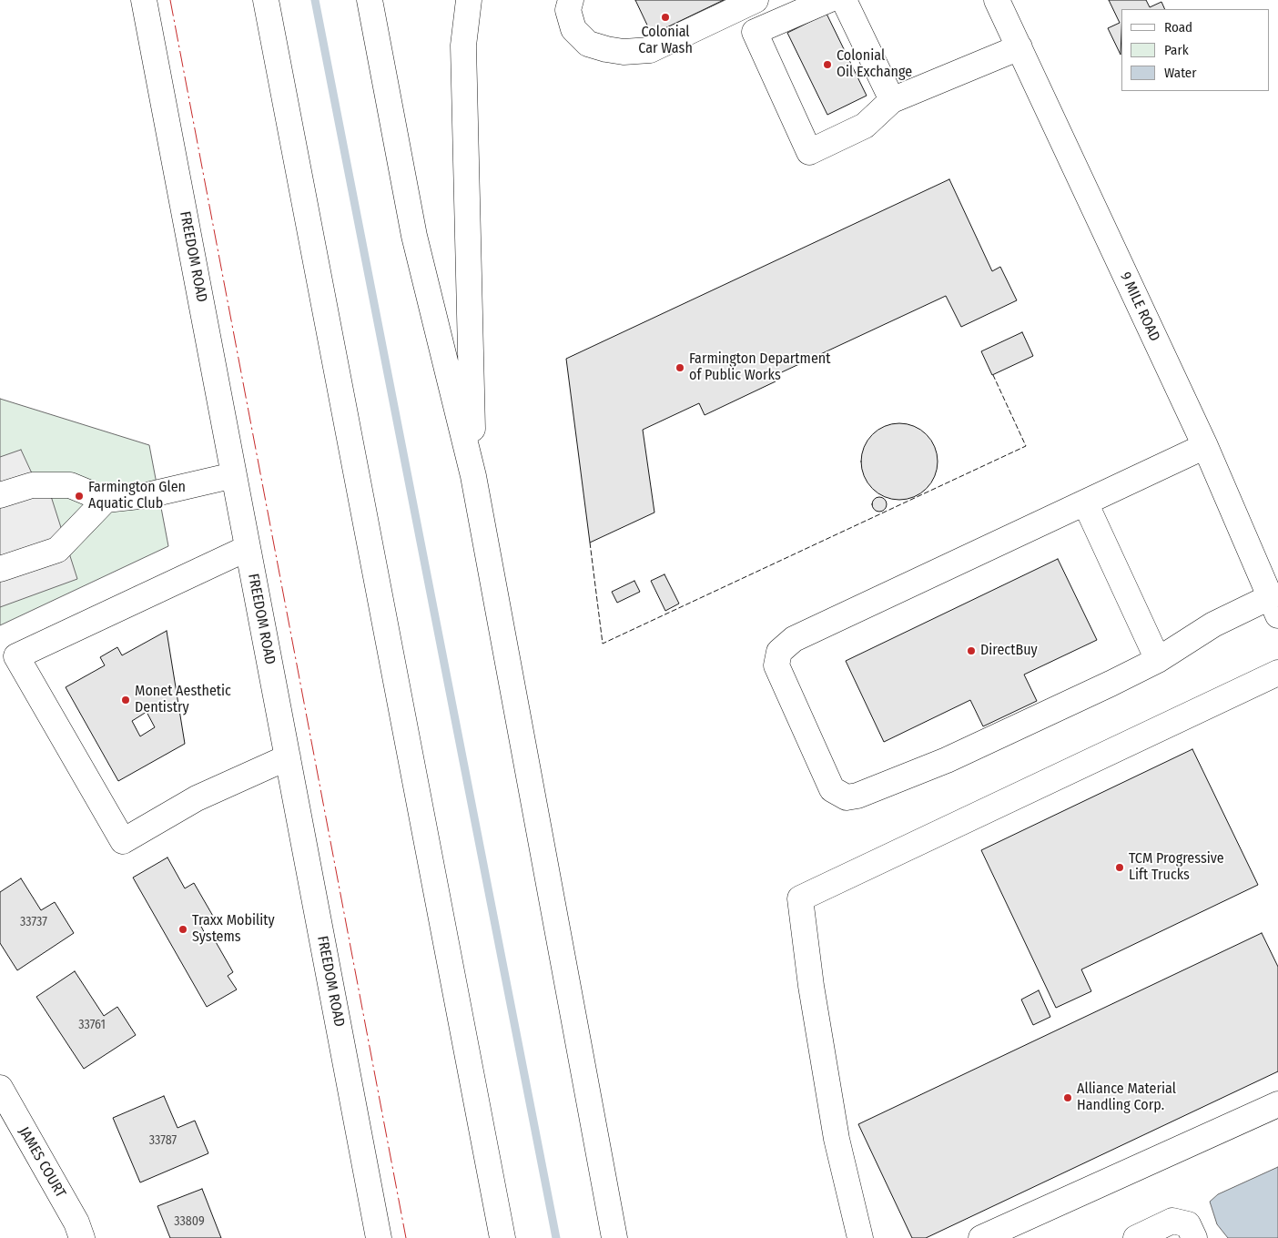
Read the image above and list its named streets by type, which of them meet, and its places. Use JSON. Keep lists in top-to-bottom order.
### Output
{
  "streets": {
    "main road": ["FREEDOM ROAD", "9 MILE ROAD", "JAMES COURT"]
  },
  "places": [
    "Colonial Car Wash",
    "Colonial Oil Exchange",
    "Farmington Department of Public Works",
    "Farmington Glen Aquatic Club",
    "DirectBuy",
    "Monet Aesthetic Dentistry",
    "TCM Progressive Lift Trucks",
    "Traxx Mobility Systems",
    "Alliance Material Handling Corp."
  ],
  "house_numbers": [
    "33737",
    "33761",
    "33787",
    "33809"
  ],
  "legend": ["Road", "Park", "Water"]
}
